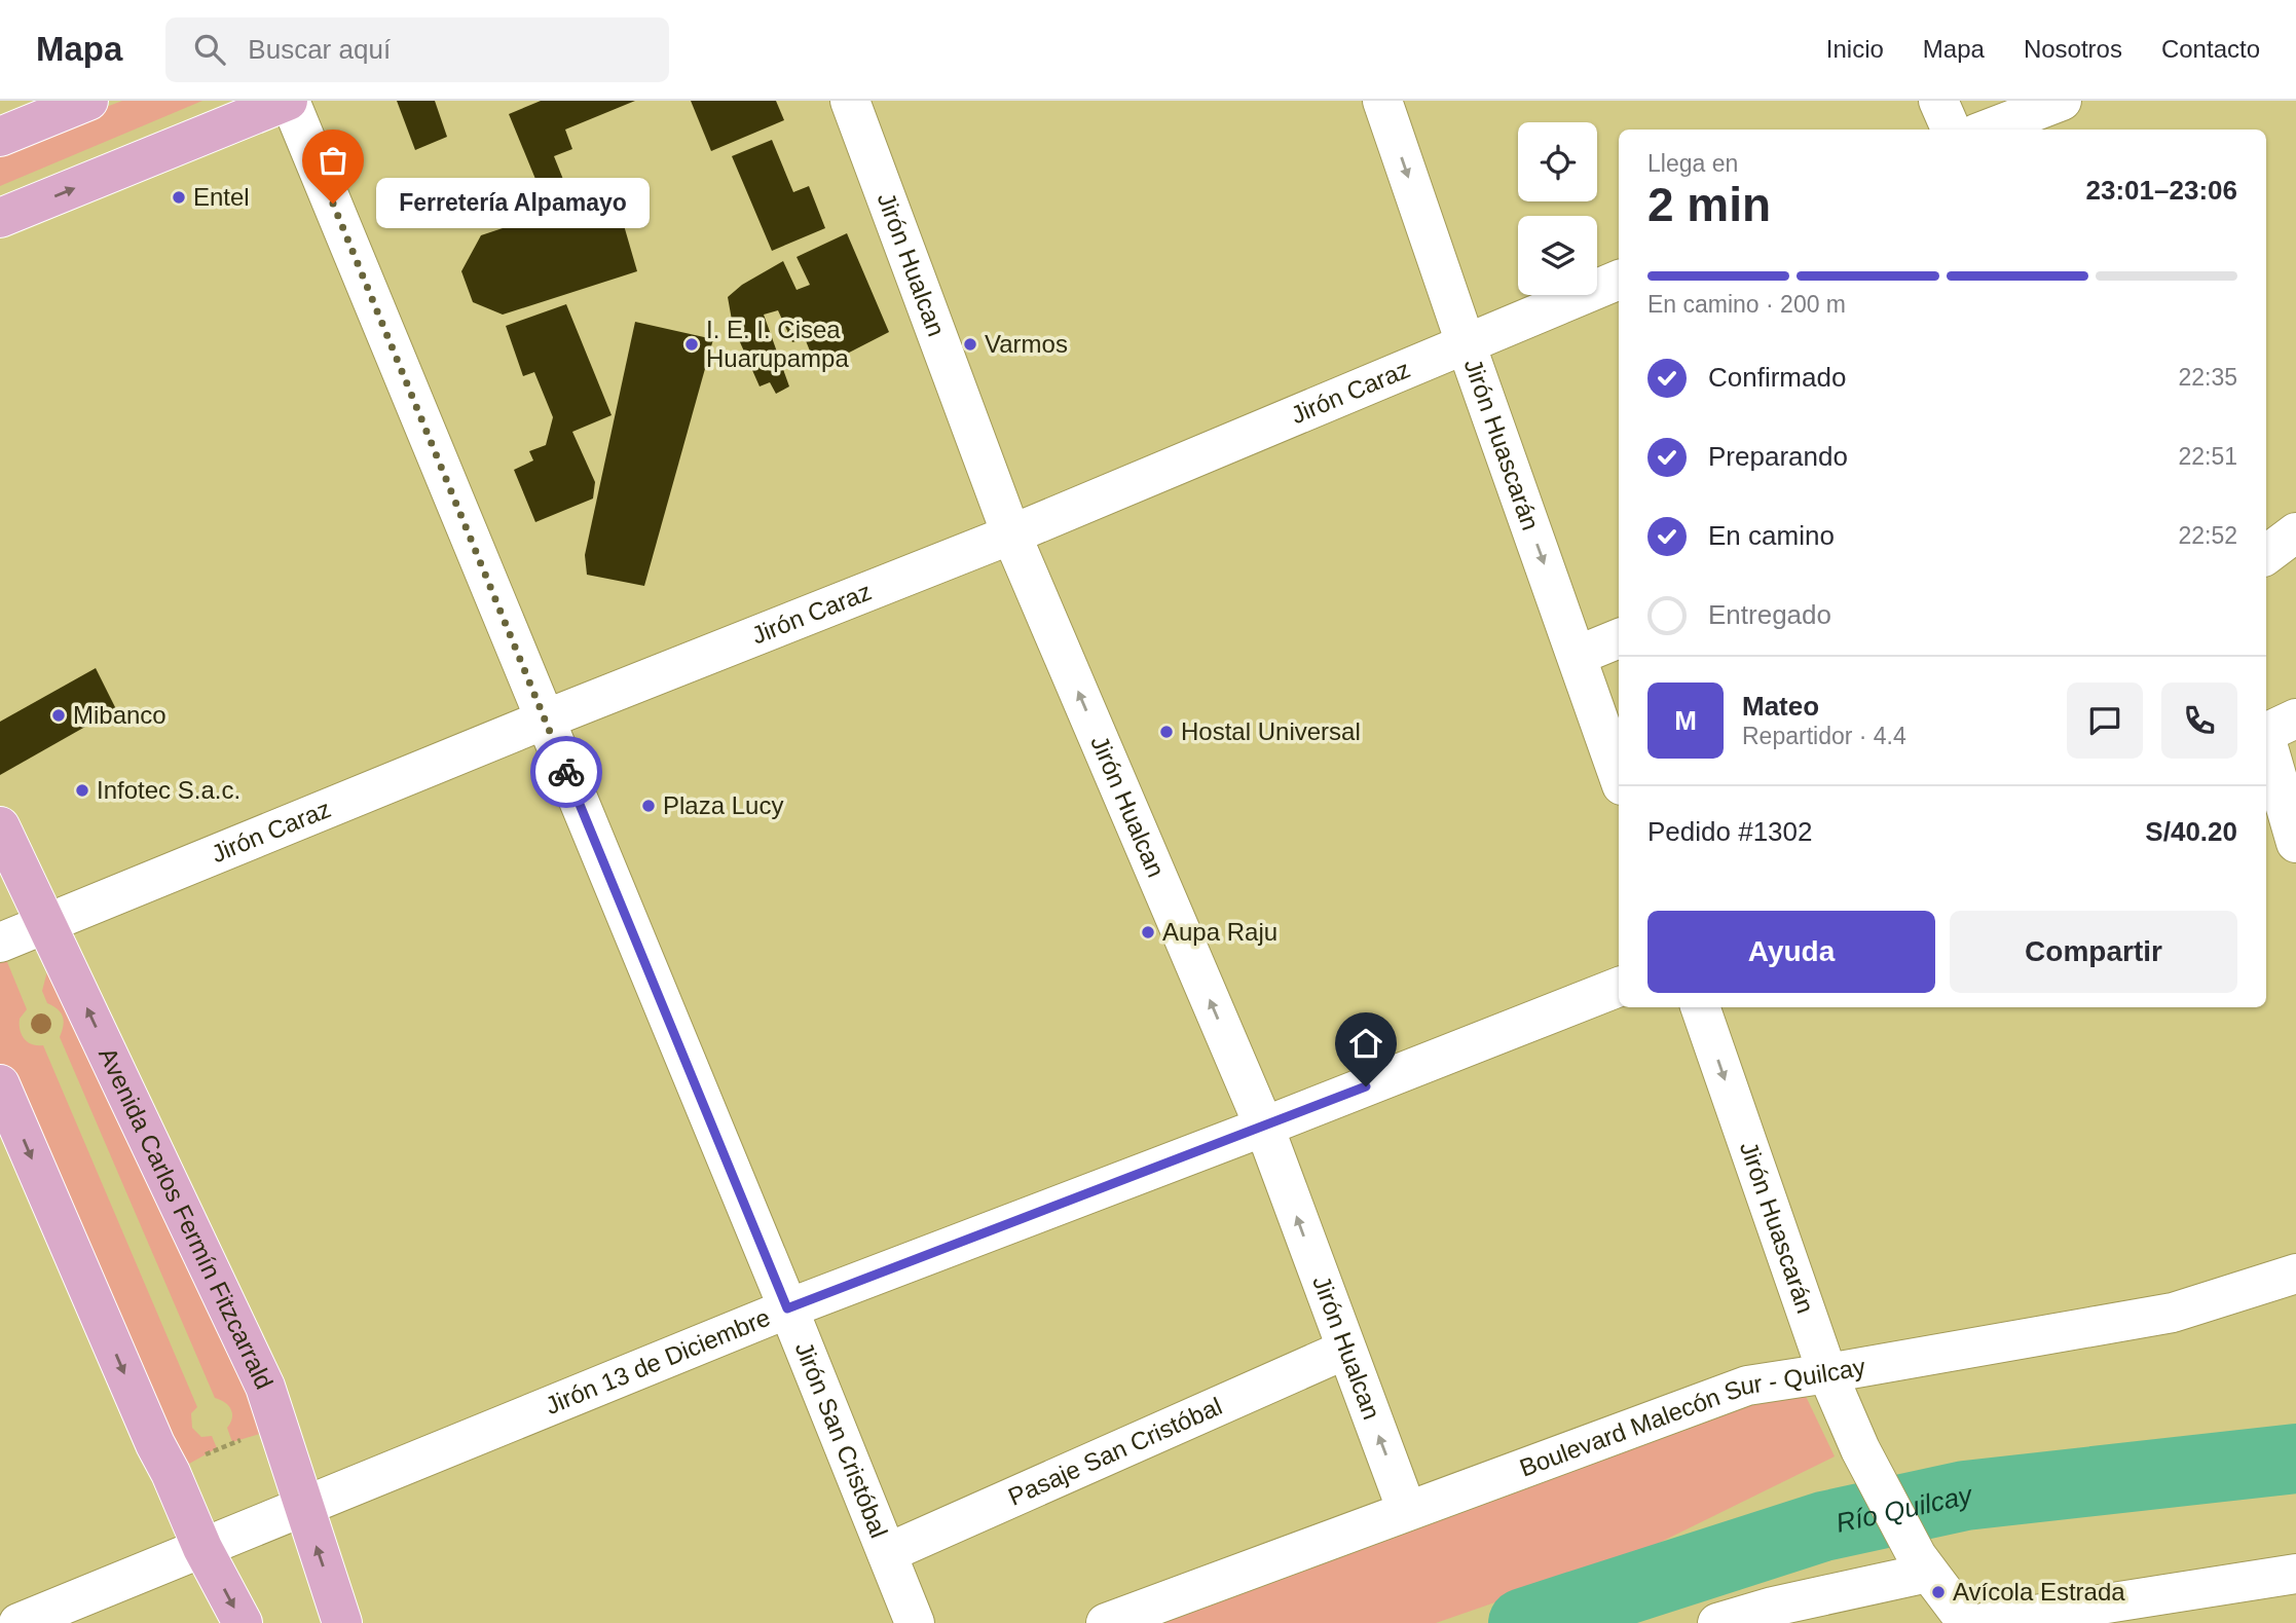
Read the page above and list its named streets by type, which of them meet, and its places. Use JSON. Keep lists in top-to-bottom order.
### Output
{
  "streets": {
    "main road": ["Avenida Carlos Fermín Fitzcarrald"],
    "street": [
      "Jirón Hualcan",
      "Jirón Caraz",
      "Jirón Huascarán",
      "Jirón 13 de Diciembre",
      "Boulevard Malecón Sur - Quilcay",
      "Jirón San Cristóbal",
      "Pasaje San Cristóbal"
    ]
  },
  "crossings": [
    ["Jirón Hualcan", "Jirón Caraz"],
    ["Jirón Hualcan", "Jirón 13 de Diciembre"],
    ["Jirón Hualcan", "Boulevard Malecón Sur - Quilcay"],
    ["Jirón Hualcan", "Pasaje San Cristóbal"],
    ["Jirón Caraz", "Jirón Huascarán"],
    ["Jirón Caraz", "Avenida Carlos Fermín Fitzcarrald"],
    ["Jirón Caraz", "Jirón San Cristóbal"],
    ["Jirón Huascarán", "Boulevard Malecón Sur - Quilcay"],
    ["Avenida Carlos Fermín Fitzcarrald", "Jirón 13 de Diciembre"],
    ["Jirón 13 de Diciembre", "Jirón San Cristóbal"],
    ["Jirón San Cristóbal", "Pasaje San Cristóbal"]
  ],
  "one_way": ["Jirón Hualcan", "Jirón Huascarán"],
  "water": ["Río Quilcay"],
  "places": [
    "Entel",
    "Ferretería Alpamayo",
    "I. E. I. Cisea Huarupampa",
    "Varmos",
    "Mibanco",
    "Hostal Universal",
    "Infotec S.a.c.",
    "Plaza Lucy",
    "Aupa Raju",
    "Avícola Estrada"
  ],
  "page": {
    "header": "Mapa",
    "search": "Buscar aquí",
    "nav": [
      "Inicio",
      "Mapa",
      "Nosotros",
      "Contacto"
    ],
    "heading": ["2 min", "Llega en", "23:01–23:06"],
    "panel": [
      "Mateo",
      "Repartidor · 4.4",
      "Pedido #1302",
      "S/40.20"
    ],
    "bubble": "Ferretería Alpamayo",
    "bar": "En camino · 200 m",
    "list": [
      ["Confirmado", "22:35"],
      ["Preparando", "22:51"],
      ["En camino", "22:52"],
      "Entregado"
    ],
    "round": "M",
    "buttons": ["Ayuda", "Compartir"]
  }
}
